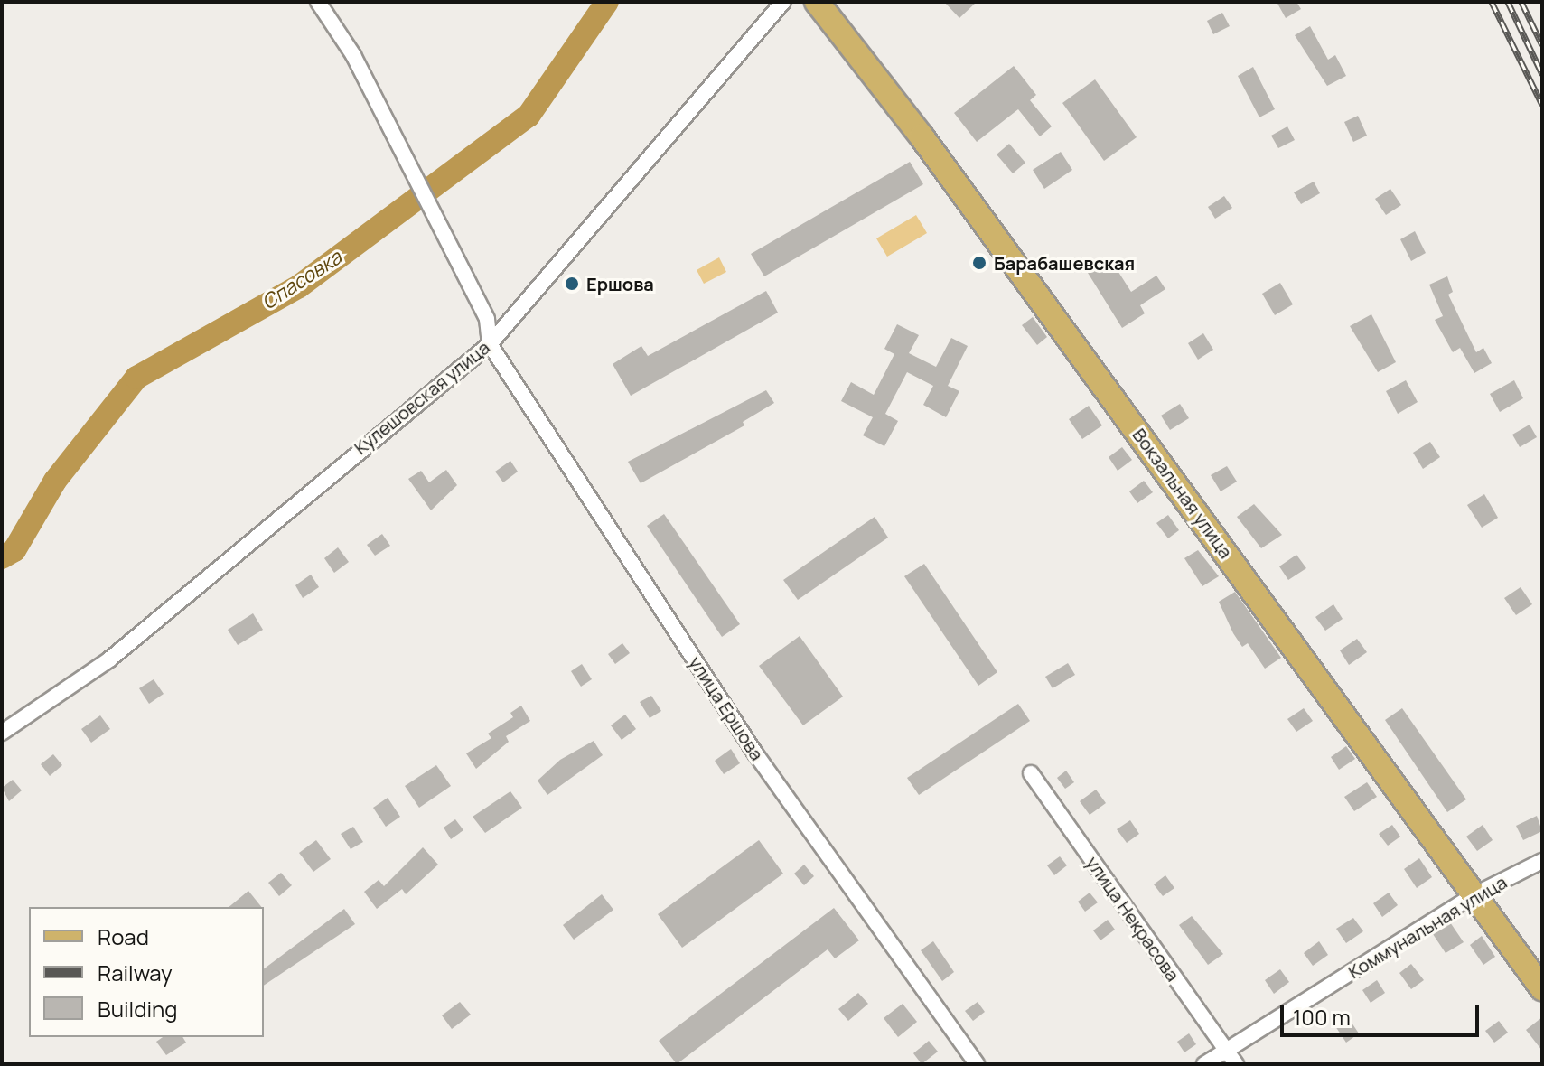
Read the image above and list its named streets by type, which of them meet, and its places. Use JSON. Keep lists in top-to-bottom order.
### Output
{
  "streets": {
    "main road": ["Вокзальная улица"],
    "street": [
      "Кулешовская улица",
      "улица Ершова",
      "улица Некрасова",
      "Коммунальная улица"
    ]
  },
  "crossings": [
    ["Кулешовская улица", "улица Ершова"],
    ["Вокзальная улица", "Коммунальная улица"],
    ["улица Некрасова", "Коммунальная улица"]
  ],
  "water": ["Спасовка"],
  "places": ["Барабашевская", "Ершова"],
  "legend": ["Road", "Railway", "Building"],
  "scale_bar": "100 m"
}
